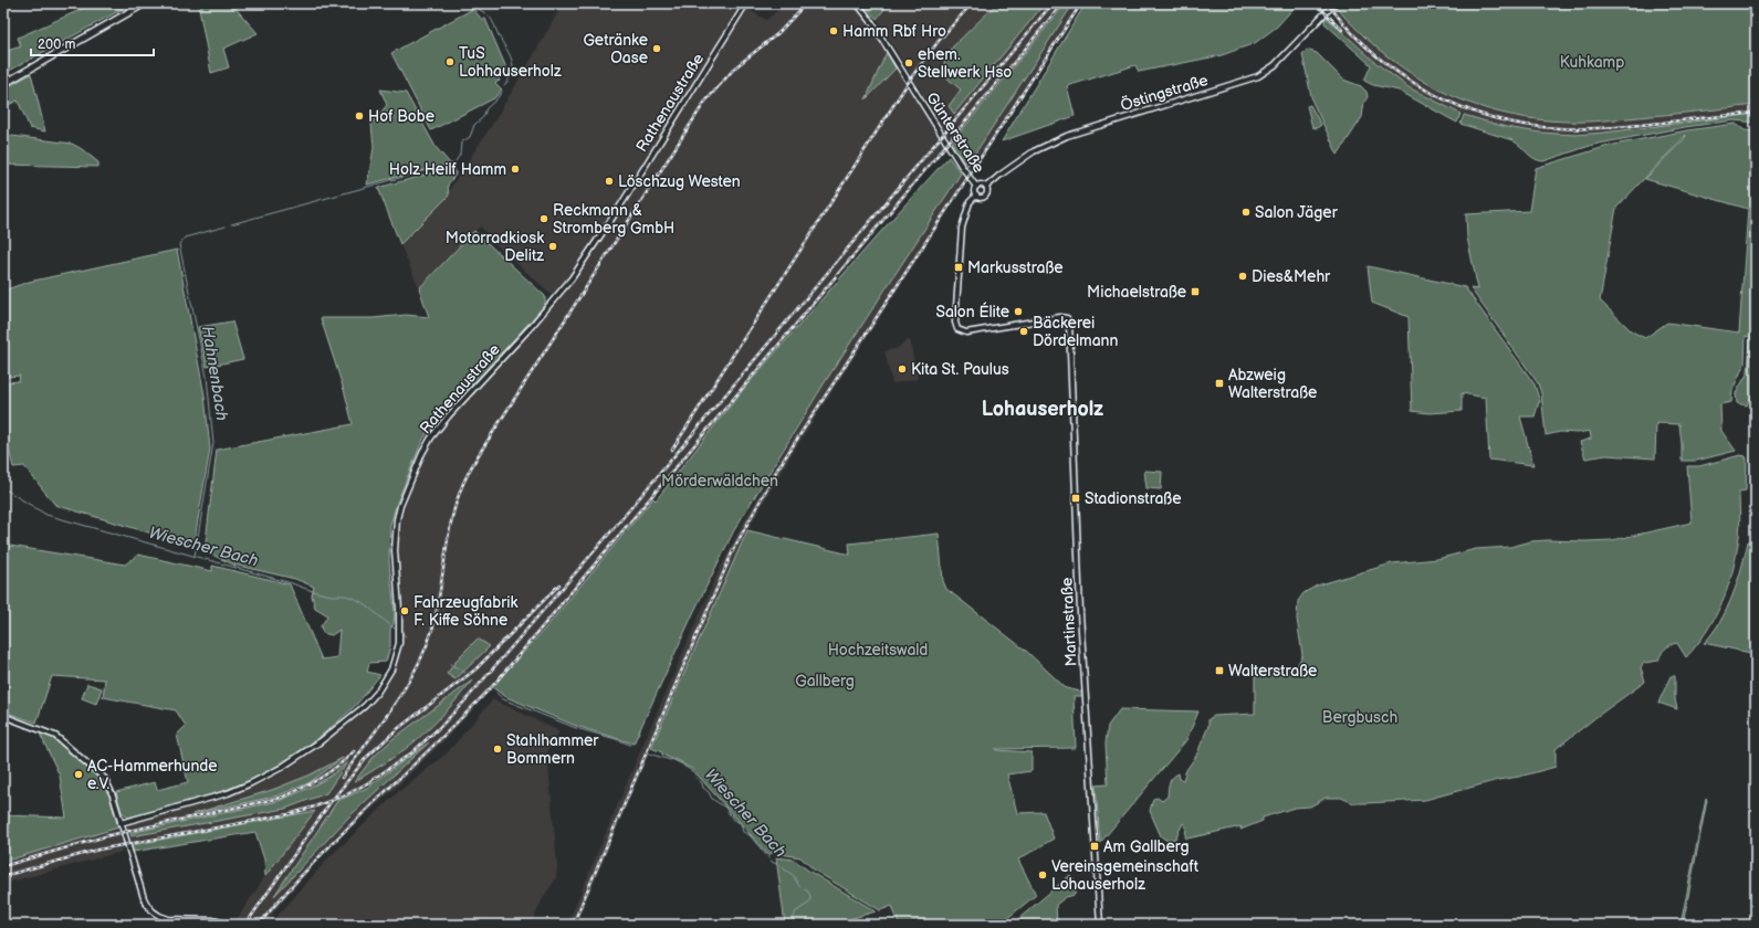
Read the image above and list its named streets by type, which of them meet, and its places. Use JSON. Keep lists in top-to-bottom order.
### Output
{
  "streets": {
    "street": [
      "Östingstraße",
      "Rathenaustraße",
      "Günterstraße",
      "Martinstraße"
    ]
  },
  "crossings": [
    ["Östingstraße", "Günterstraße"],
    ["Günterstraße", "Martinstraße"]
  ],
  "districts": ["Lohauserholz"],
  "water": ["Hahnenbach", "Wiescher Bach"],
  "parks": [
    "Kuhkamp",
    "Mörderwäldchen",
    "Hochzeitswald",
    "Gallberg",
    "Bergbusch"
  ],
  "places": {
    "other": [
      "Hamm Rbf Hro",
      "Getränke Oase",
      "TuS Lohhauserholz",
      "ehem. Stellwerk Hso",
      "Hof Bobe",
      "Holz Heilf Hamm",
      "Löschzug Westen",
      "Salon Jäger",
      "Reckmann & Stromberg GmbH",
      "Motorradkiosk Delitz",
      "Dies&Mehr",
      "Salon Élite",
      "Bäckerei Dördelmann",
      "Kita St. Paulus",
      "Fahrzeugfabrik F. Kiffe Söhne",
      "Stahlhammer Bommern",
      "AC-Hammerhunde e.V.",
      "Vereinsgemeinschaft Lohauserholz"
    ],
    "transit": [
      "Markusstraße",
      "Michaelstraße",
      "Abzweig Walterstraße",
      "Stadionstraße",
      "Walterstraße",
      "Am Gallberg"
    ]
  },
  "scale_bar": "200 m"
}
